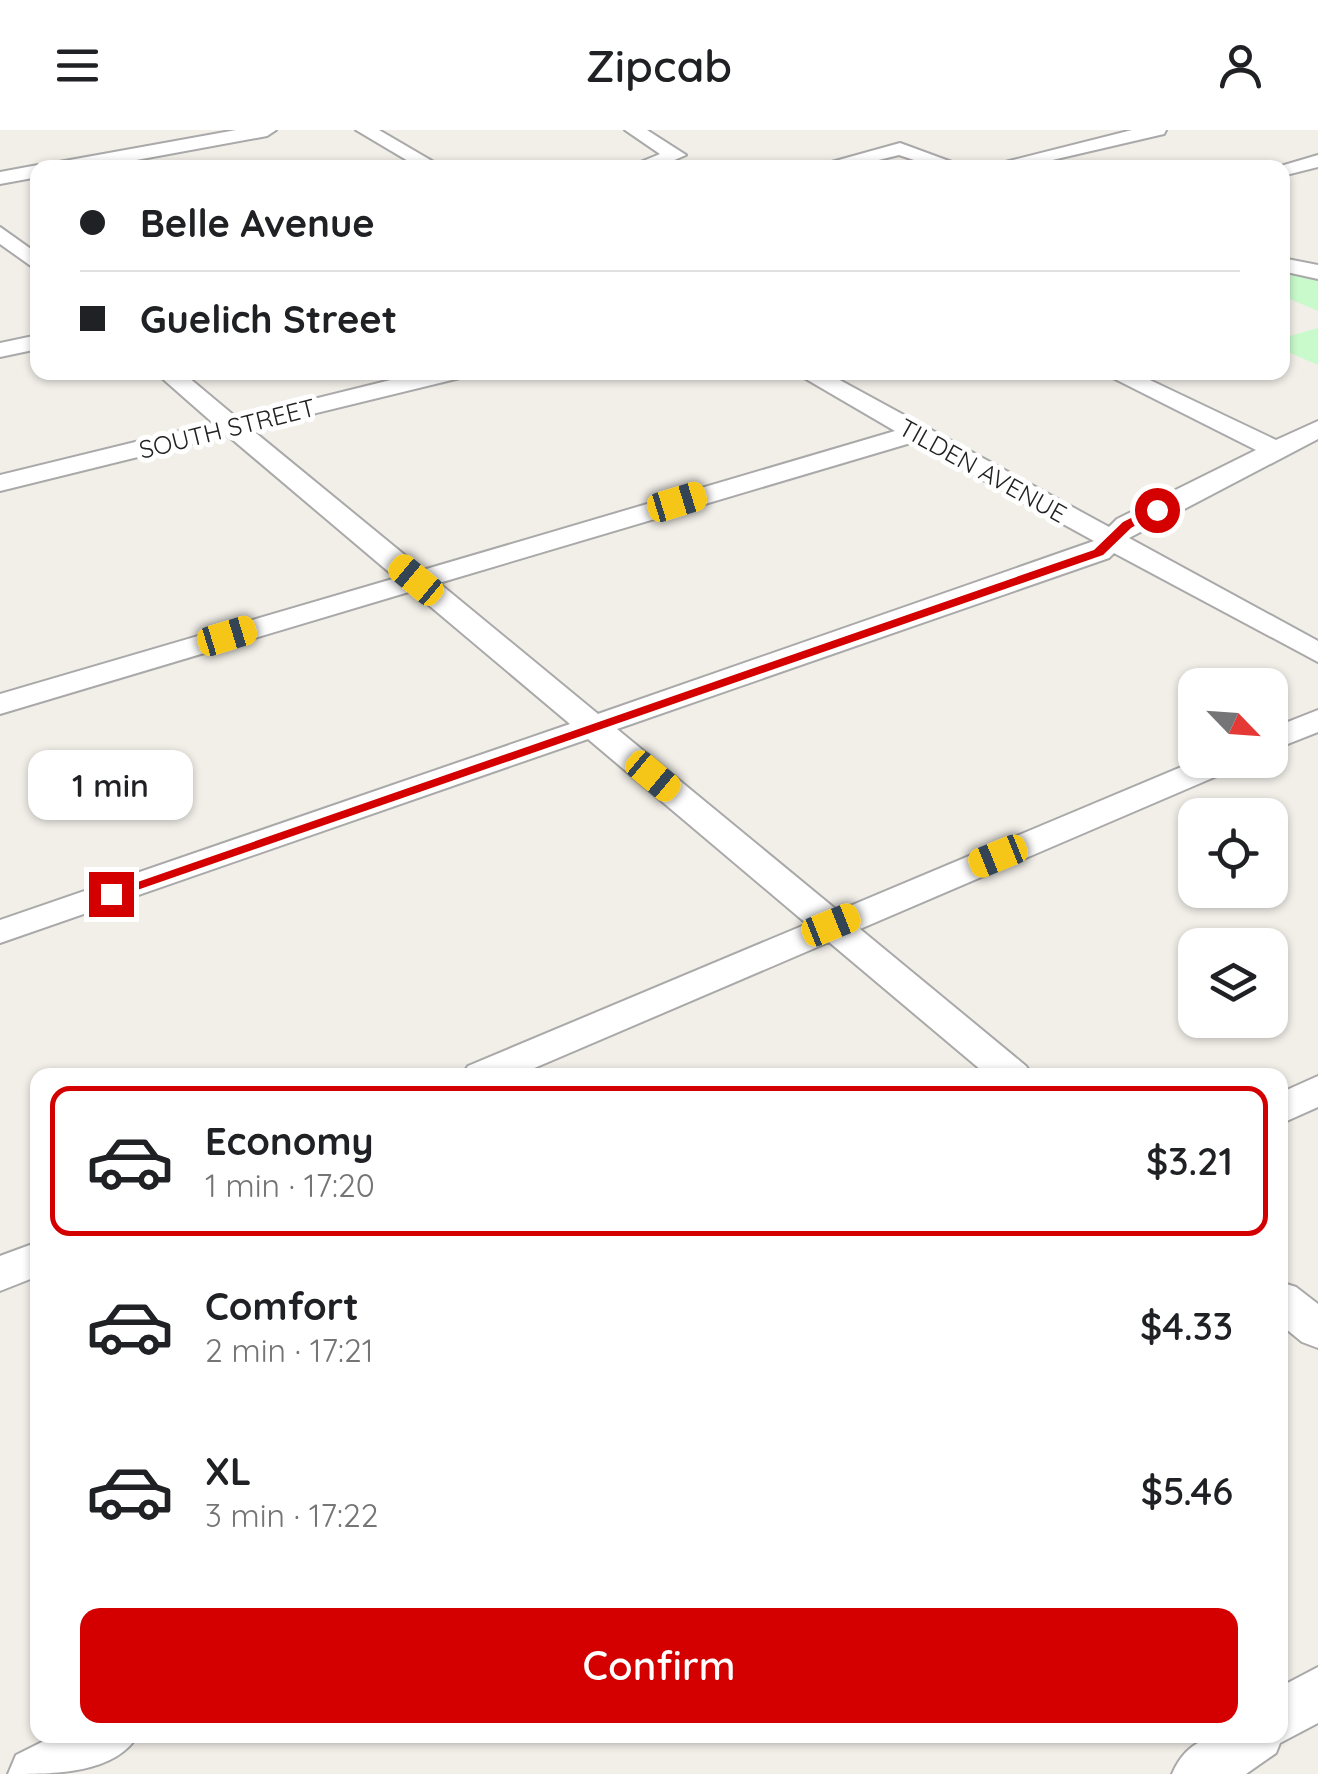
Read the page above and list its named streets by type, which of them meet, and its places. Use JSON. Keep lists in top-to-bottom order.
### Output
{
  "streets": {
    "street": ["SOUTH STREET", "TILDEN AVENUE"]
  },
  "north": "bottom right",
  "page": {
    "header": "Zipcab",
    "banner": ["Belle Avenue", "Guelich Street"],
    "bubble": "1 min",
    "list": [
      {
        "name": "Economy",
        "note": "1 min · 17:20",
        "value": "$3.21"
      },
      {
        "name": "Comfort",
        "note": "2 min · 17:21",
        "value": "$4.33"
      },
      {
        "name": "XL",
        "note": "3 min · 17:22",
        "value": "$5.46"
      }
    ],
    "buttons": "Confirm"
  }
}
